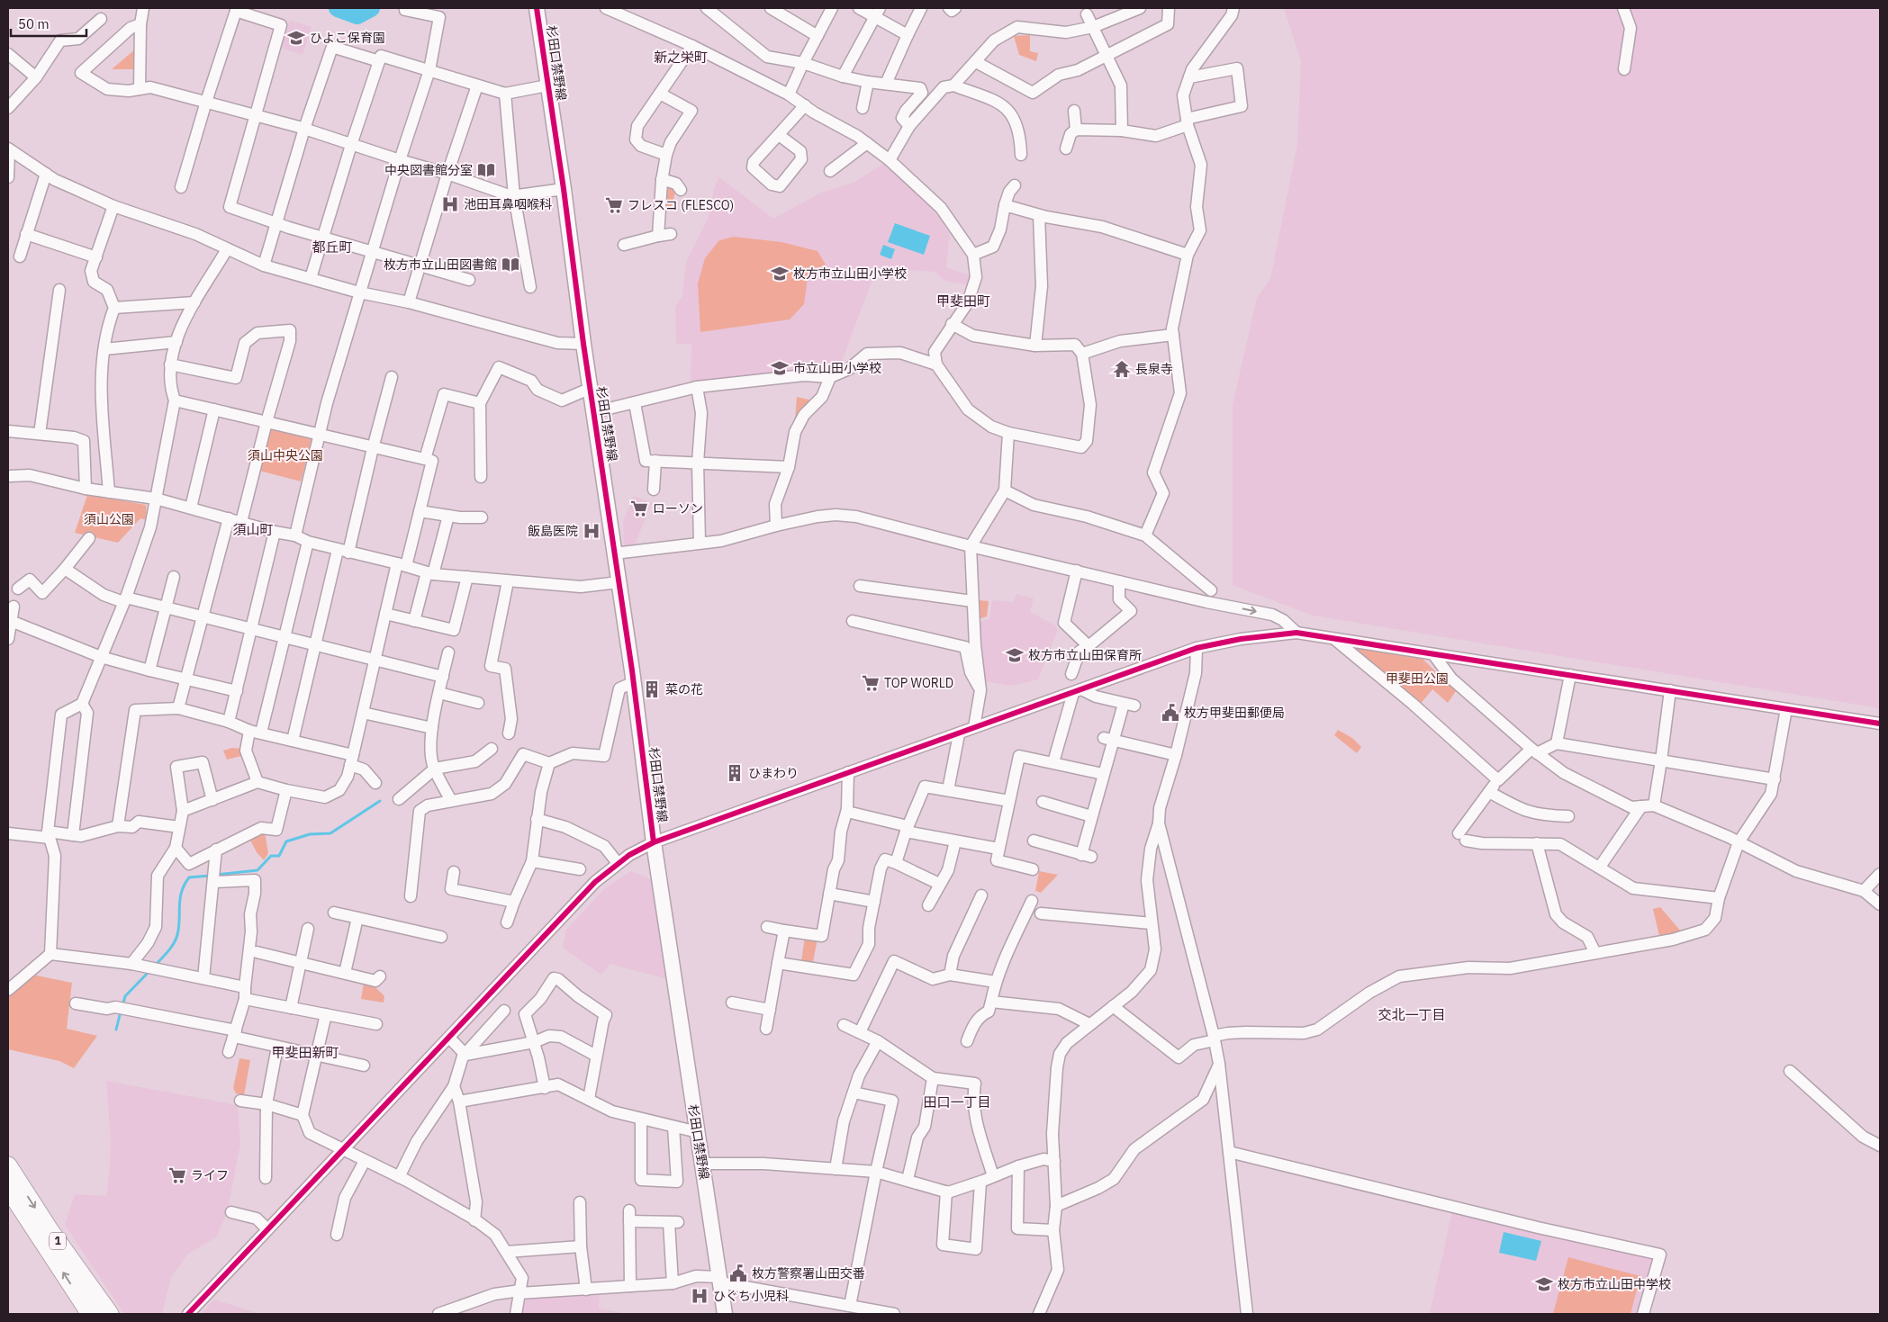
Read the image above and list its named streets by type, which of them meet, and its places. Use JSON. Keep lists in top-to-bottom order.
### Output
{
  "streets": {
    "highway": ["1"],
    "main road": ["杉田口禁野線"]
  },
  "districts": [
    "新之栄町",
    "都丘町",
    "甲斐田町",
    "須山町",
    "交北一丁目",
    "甲斐田新町",
    "田口一丁目"
  ],
  "parks": ["須山中央公園", "須山公園", "甲斐田公園"],
  "places": {
    "school or university": [
      "ひよこ保育園",
      "枚方市立山田小学校",
      "市立山田小学校",
      "枚方市立山田保育所",
      "枚方市立山田中学校"
    ],
    "library": ["中央図書館分室", "枚方市立山田図書館"],
    "hospital": ["池田耳鼻咽喉科", "飯島医院", "ひぐち小児科"],
    "supermarket": [
      "フレスコ (FLESCO)",
      "ローソン",
      "TOP WORLD",
      "ライフ"
    ],
    "temple": ["長泉寺"],
    "building": ["菜の花", "ひまわり"],
    "public building": ["枚方甲斐田郵便局", "枚方警察署山田交番"]
  },
  "scale_bar": "50 m"
}
